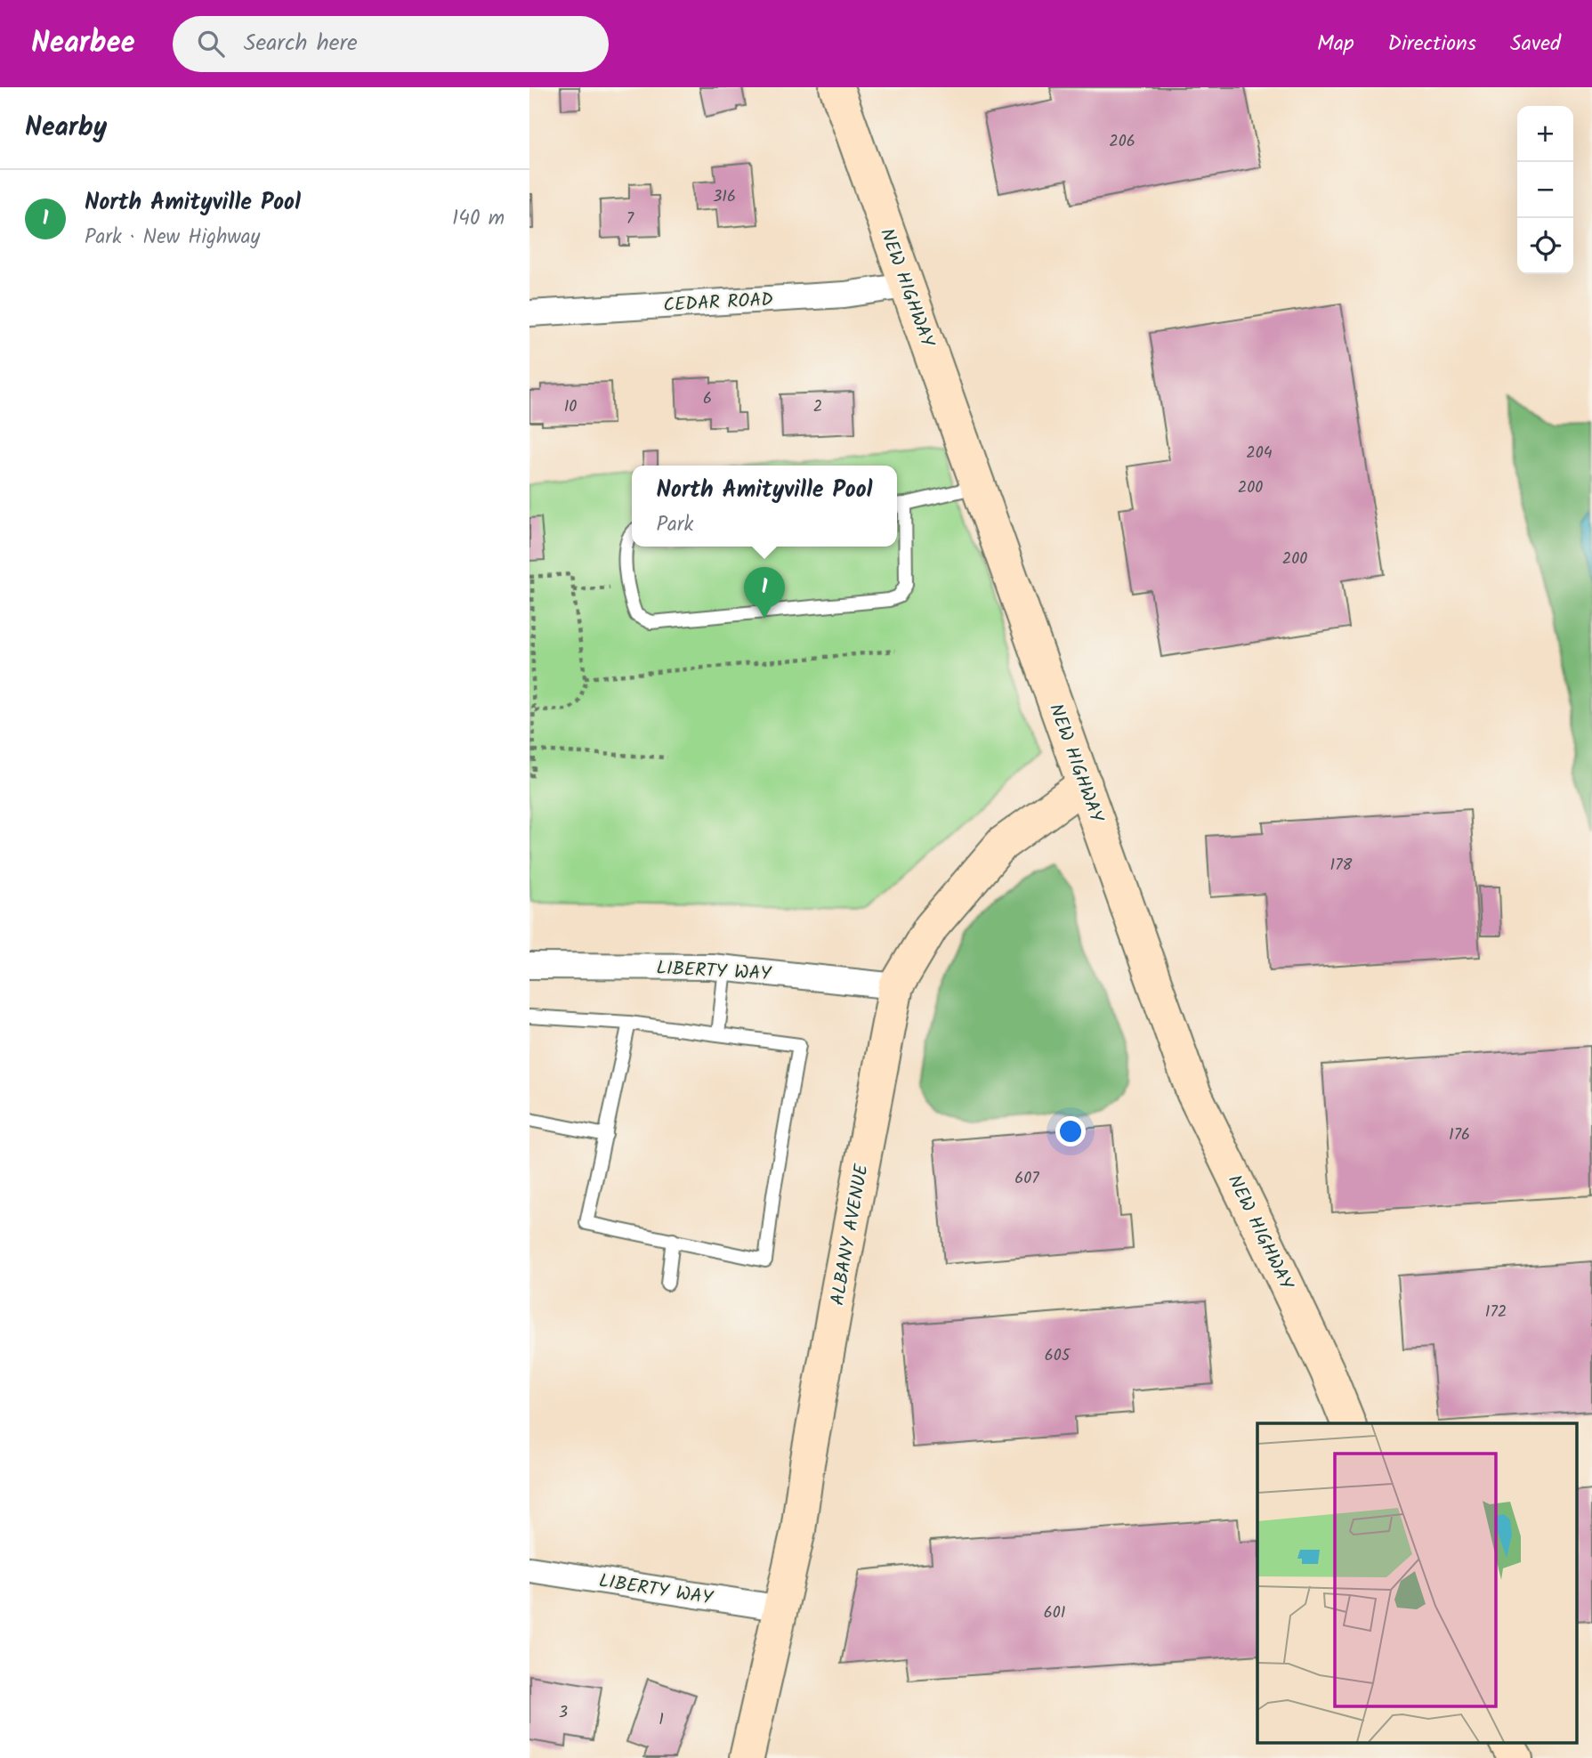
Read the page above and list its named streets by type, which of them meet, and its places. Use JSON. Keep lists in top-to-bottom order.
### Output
{
  "streets": {
    "main road": ["NEW HIGHWAY", "ALBANY AVENUE"],
    "street": ["CEDAR ROAD", "LIBERTY WAY"]
  },
  "crossings": [
    ["NEW HIGHWAY", "CEDAR ROAD"],
    ["NEW HIGHWAY", "ALBANY AVENUE"],
    ["LIBERTY WAY", "ALBANY AVENUE"]
  ],
  "house_numbers": [
    "206",
    "316",
    "7",
    "6",
    "10",
    "2",
    "204",
    "200",
    "200",
    "178",
    "176",
    "607",
    "172",
    "605",
    "601",
    "3",
    "1"
  ],
  "page": {
    "header": "Nearbee",
    "search": "Search here",
    "nav": ["Map", "Directions", "Saved"],
    "heading": "Nearby",
    "map_buttons": ["+", "−"],
    "list": [
      {
        "mark": "1",
        "name": "North Amityville Pool",
        "note": "Park · New Highway",
        "value": "140 m"
      }
    ],
    "popup": ["North Amityville Pool", "Park"],
    "pins": "1"
  }
}
